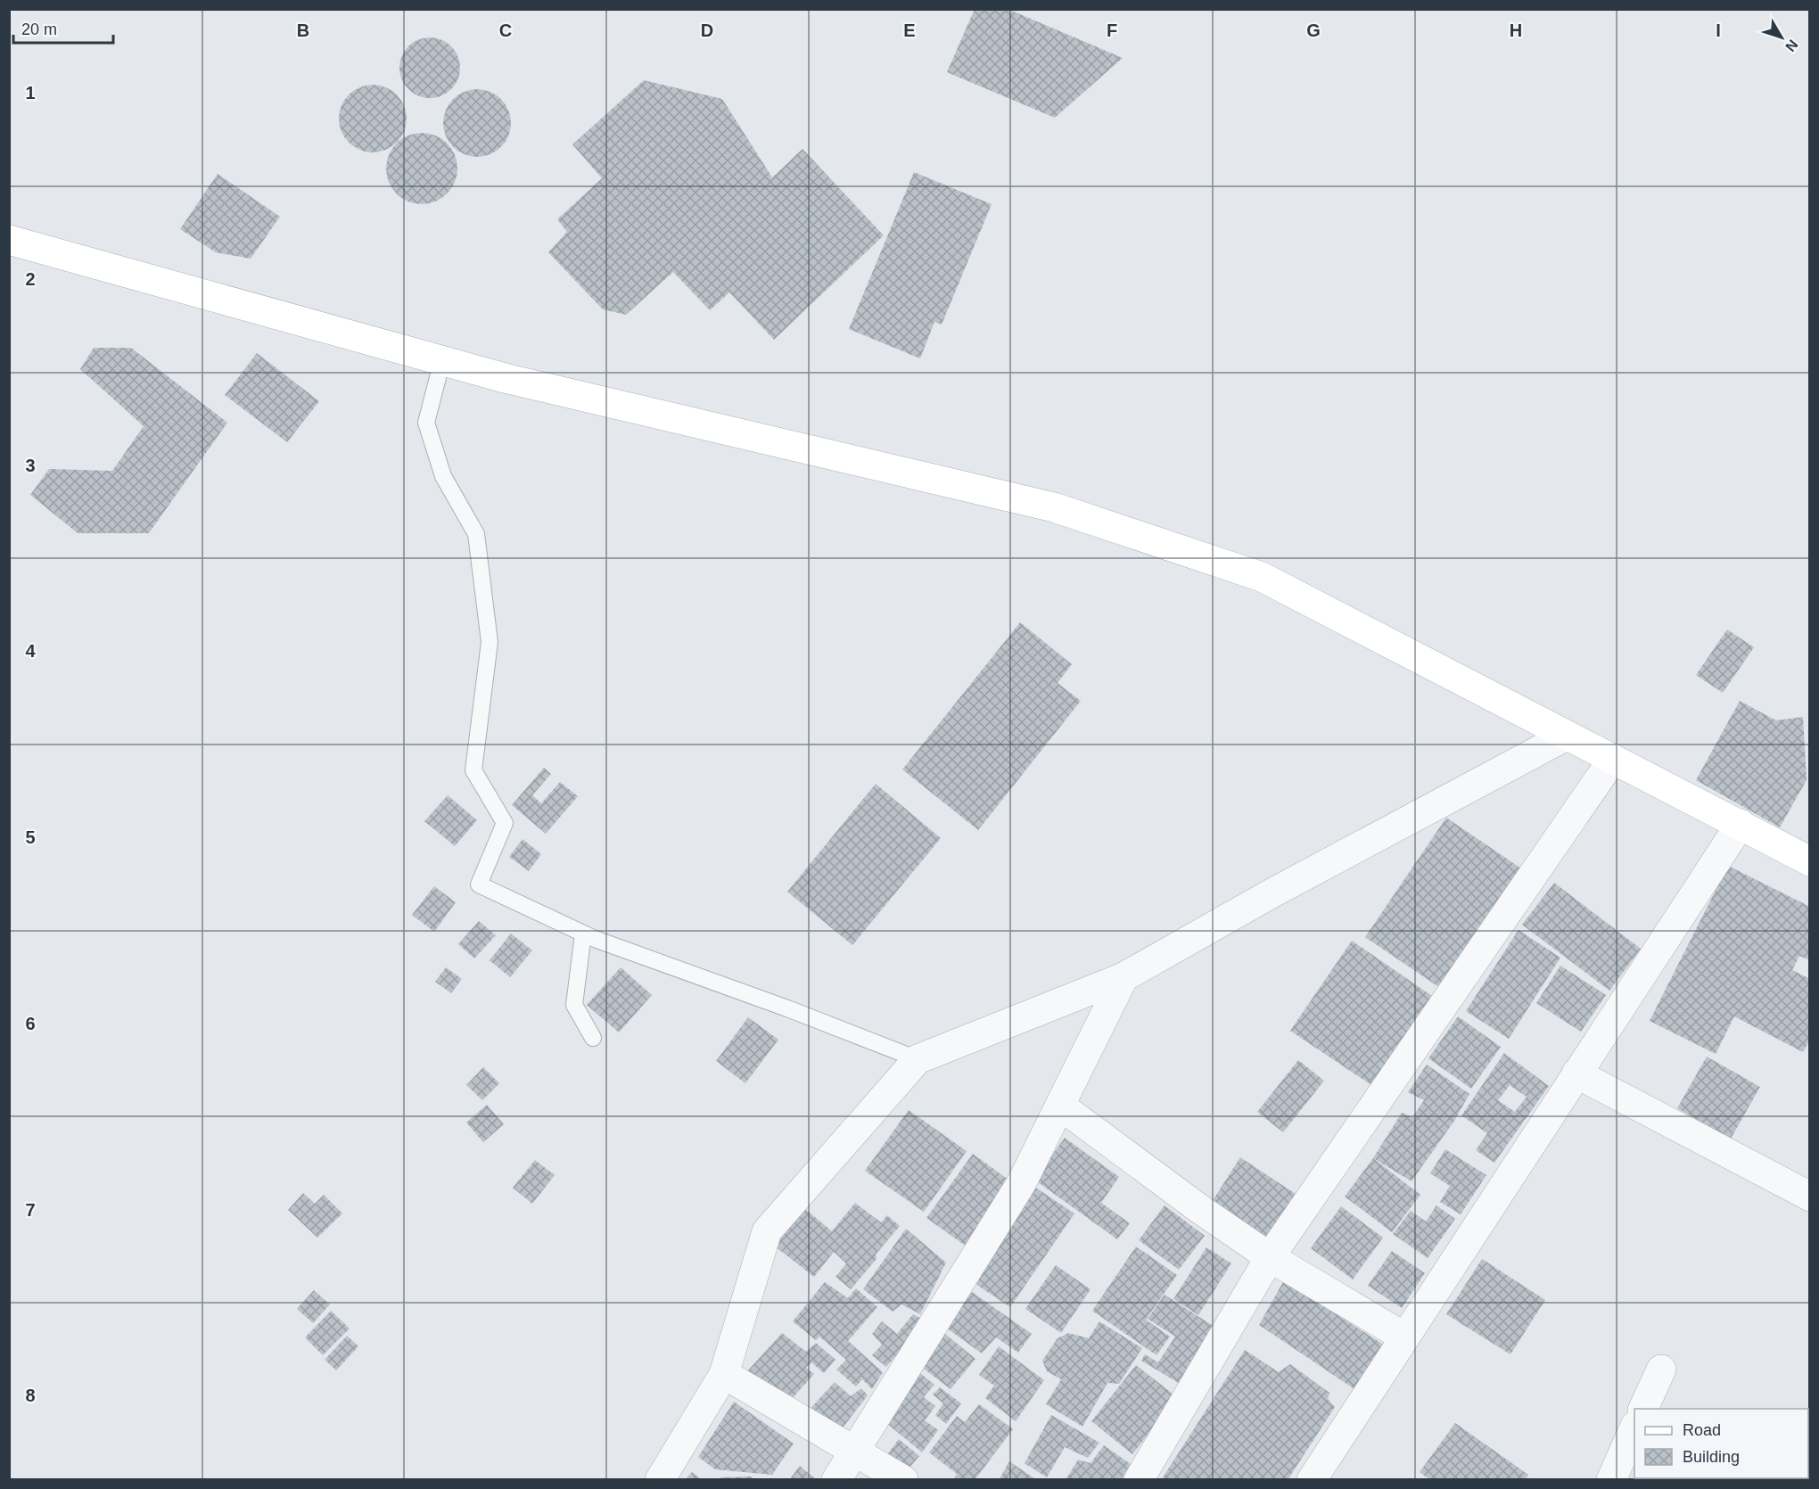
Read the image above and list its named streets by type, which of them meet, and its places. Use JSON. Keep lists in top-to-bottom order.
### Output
{
  "legend": ["Road", "Building"],
  "scale_bar": "20 m",
  "north": "bottom right",
  "grid": {
    "columns": [
      "B",
      "C",
      "D",
      "E",
      "F",
      "G",
      "H",
      "I"
    ],
    "rows": [
      "1",
      "2",
      "3",
      "4",
      "5",
      "6",
      "7",
      "8"
    ]
  }
}
